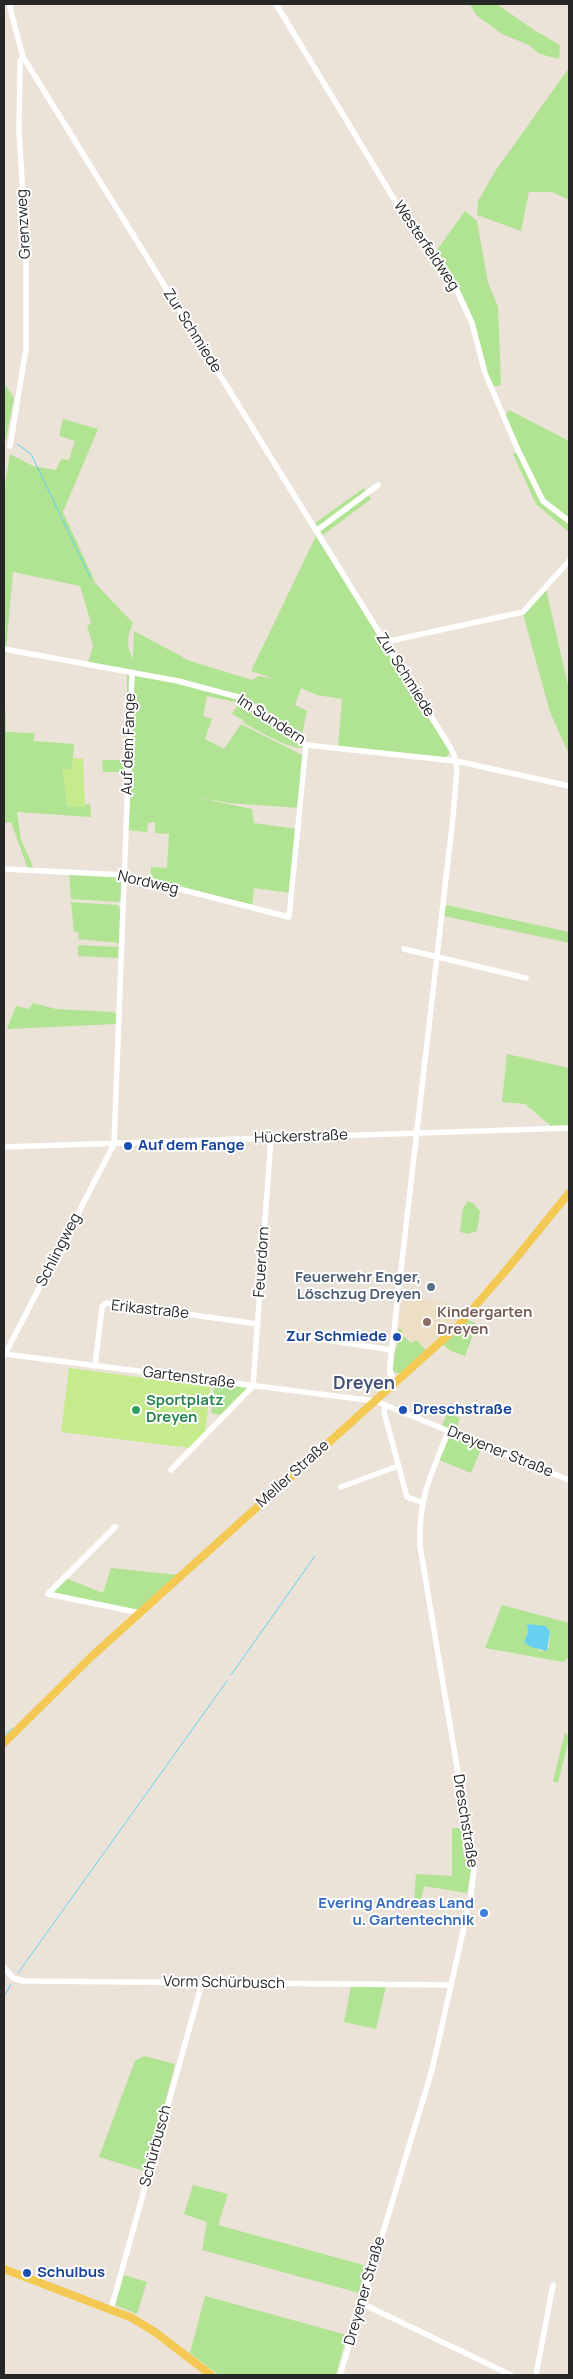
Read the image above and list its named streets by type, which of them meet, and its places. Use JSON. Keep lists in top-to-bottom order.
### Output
{
  "streets": {
    "main road": ["Meller Straße"],
    "street": [
      "Grenzweg",
      "Westerfeldweg",
      "Zur Schmiede",
      "Im Sundern",
      "Auf dem Fange",
      "Nordweg",
      "Hückerstraße",
      "Schlingweg",
      "Feuerdorn",
      "Erikastraße",
      "Gartenstraße",
      "Dreyener Straße",
      "Dreschstraße",
      "Vorm Schürbusch",
      "Schürbusch"
    ]
  },
  "crossings": [
    ["Grenzweg", "Zur Schmiede"],
    ["Zur Schmiede", "Im Sundern"],
    ["Zur Schmiede", "Hückerstraße"],
    ["Zur Schmiede", "Meller Straße"],
    ["Im Sundern", "Auf dem Fange"],
    ["Im Sundern", "Nordweg"],
    ["Auf dem Fange", "Nordweg"],
    ["Auf dem Fange", "Hückerstraße"],
    ["Auf dem Fange", "Schlingweg"],
    ["Hückerstraße", "Schlingweg"],
    ["Hückerstraße", "Feuerdorn"],
    ["Schlingweg", "Gartenstraße"],
    ["Feuerdorn", "Erikastraße"],
    ["Feuerdorn", "Gartenstraße"],
    ["Erikastraße", "Gartenstraße"],
    ["Gartenstraße", "Dreyener Straße"],
    ["Gartenstraße", "Meller Straße"],
    ["Dreyener Straße", "Meller Straße"],
    ["Dreyener Straße", "Dreschstraße"],
    ["Dreschstraße", "Vorm Schürbusch"],
    ["Vorm Schürbusch", "Schürbusch"]
  ],
  "districts": ["Dreyen"],
  "places": [
    "Auf dem Fange",
    "Feuerwehr Enger, Löschzug Dreyen",
    "Kindergarten Dreyen",
    "Zur Schmiede",
    "Sportplatz Dreyen",
    "Dreschstraße",
    "Evering Andreas Land u. Gartentechnik",
    "Schulbus"
  ]
}
